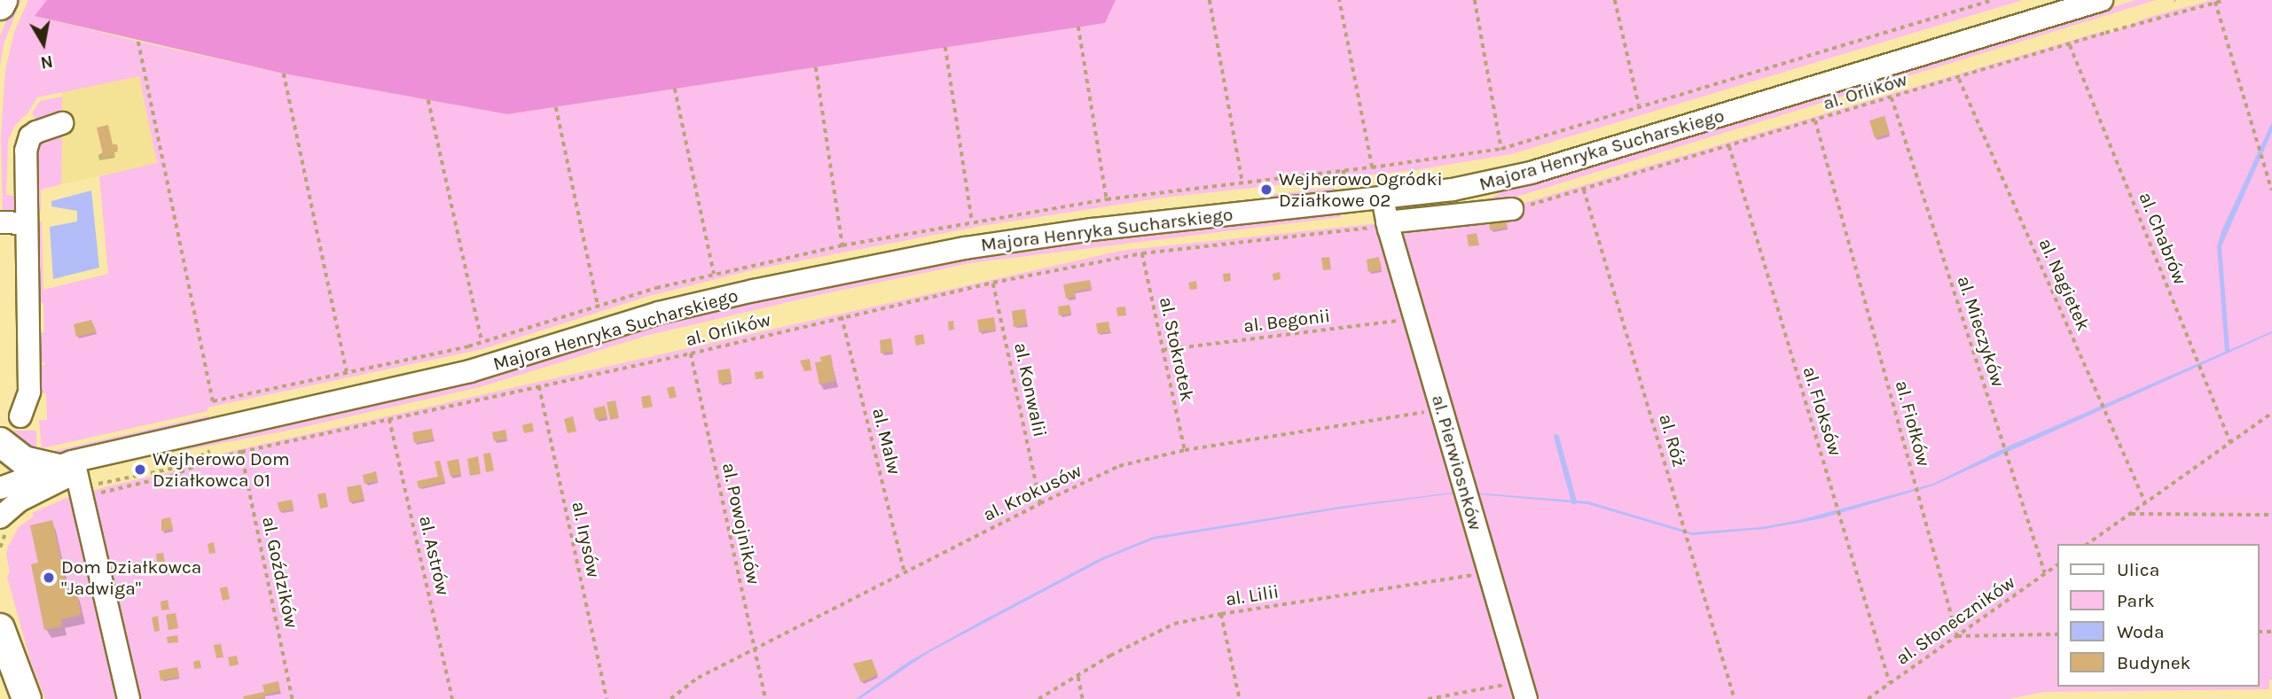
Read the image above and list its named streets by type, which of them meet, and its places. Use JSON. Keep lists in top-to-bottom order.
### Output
{
  "streets": {
    "street": ["Majora Henryka Sucharskiego", "al. Pierwiosnków"],
    "path": [
      "al. Orlików",
      "al. Chabrów",
      "al. Nagietek",
      "al. Begonii",
      "al. Mieczyków",
      "al. Stokrotek",
      "al. Konwalii",
      "al. Floksów",
      "al. Fiołków",
      "al. Róż",
      "al. Malw",
      "al. Krokusów",
      "al. Powojników",
      "al. Irysów",
      "al. Astrów",
      "al. Goździków",
      "al. Lilii",
      "al. Słoneczników"
    ]
  },
  "crossings": [
    ["al. Orlików", "Majora Henryka Sucharskiego"],
    ["al. Orlików", "al. Chabrów"],
    ["al. Orlików", "al. Nagietek"],
    ["al. Orlików", "al. Mieczyków"],
    ["al. Orlików", "al. Stokrotek"],
    ["al. Orlików", "al. Konwalii"],
    ["al. Orlików", "al. Floksów"],
    ["al. Orlików", "al. Fiołków"],
    ["al. Orlików", "al. Róż"],
    ["al. Orlików", "al. Malw"],
    ["al. Orlików", "al. Pierwiosnków"],
    ["al. Orlików", "al. Powojników"],
    ["al. Orlików", "al. Irysów"],
    ["al. Orlików", "al. Astrów"],
    ["al. Orlików", "al. Goździków"],
    ["Majora Henryka Sucharskiego", "al. Pierwiosnków"],
    ["al. Begonii", "al. Stokrotek"],
    ["al. Begonii", "al. Pierwiosnków"],
    ["al. Mieczyków", "al. Słoneczników"],
    ["al. Stokrotek", "al. Krokusów"],
    ["al. Konwalii", "al. Krokusów"],
    ["al. Floksów", "al. Słoneczników"],
    ["al. Fiołków", "al. Słoneczników"],
    ["al. Malw", "al. Krokusów"],
    ["al. Pierwiosnków", "al. Krokusów"],
    ["al. Pierwiosnków", "al. Lilii"],
    ["al. Krokusów", "al. Powojników"]
  ],
  "places": ["Wejherowo Ogródki Działkowe 02", "Wejherowo Dom Działkowca 01", "Dom Działkowca \"Jadwiga\""],
  "legend": [
    "Ulica",
    "Park",
    "Woda",
    "Budynek"
  ],
  "north": "bottom"
}
